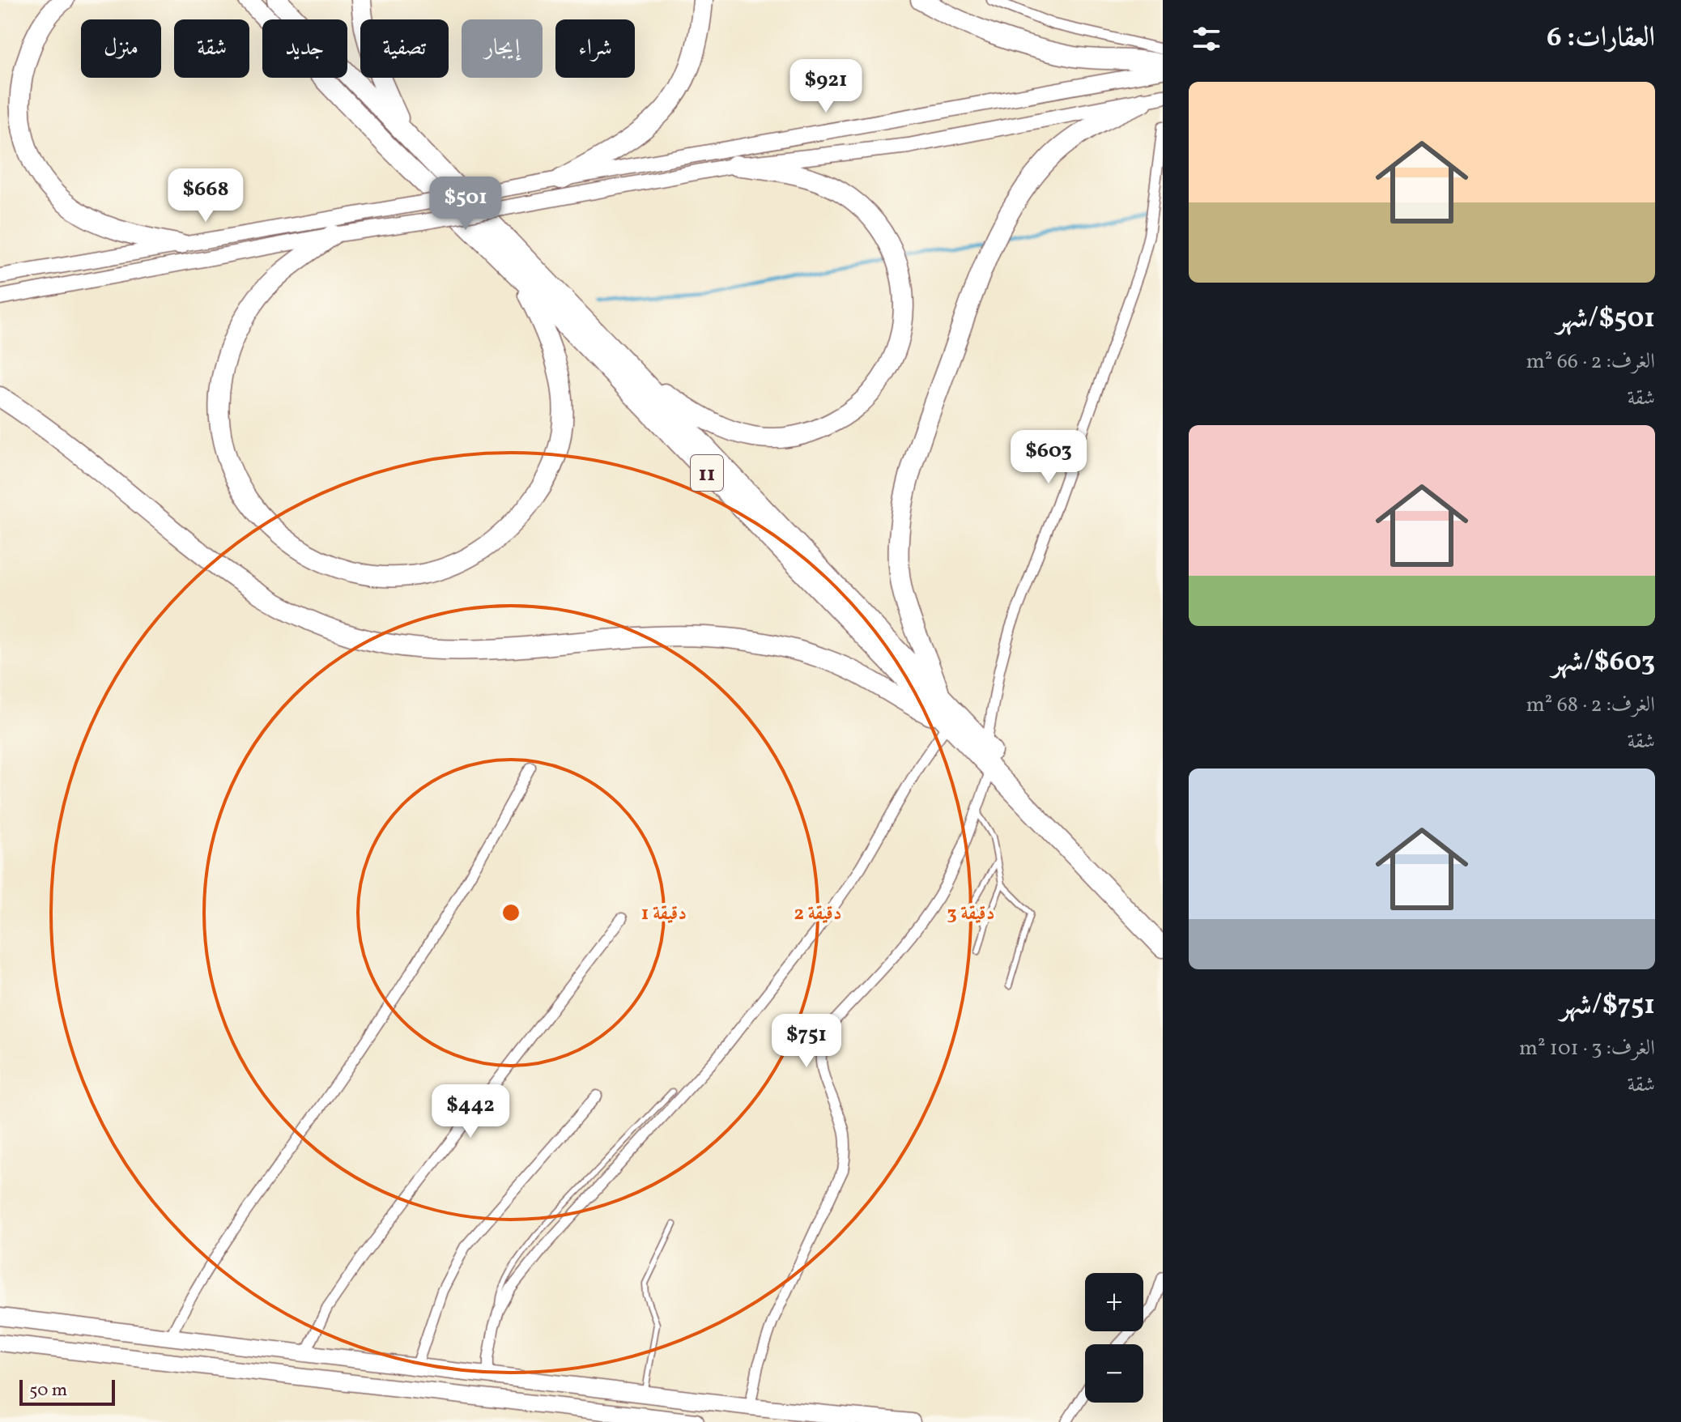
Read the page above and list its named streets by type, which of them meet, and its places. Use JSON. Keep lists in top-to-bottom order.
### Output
{
  "streets": {
    "highway": ["11"]
  },
  "scale_bar": "50 m",
  "page": {
    "heading": "العقارات: 6",
    "chip": [
      "شراء",
      "إيجار",
      "تصفية",
      "جديد",
      "شقة",
      "منزل"
    ],
    "price": [
      "$921",
      "$668",
      "$501",
      "$603",
      "$751",
      "$442"
    ],
    "list": [
      {
        "name": "$501/شهر",
        "note": "الغرف: 2 · 66 m² · شقة"
      },
      {
        "name": "$603/شهر",
        "note": "الغرف: 2 · 68 m² · شقة"
      },
      {
        "name": "$751/شهر",
        "note": "الغرف: 3 · 101 m² · شقة"
      }
    ],
    "map_buttons": ["+", "−"],
    "scale": "50 m"
  },
  "rings": ["1 دقيقة", "2 دقيقة", "3 دقيقة"]
}
